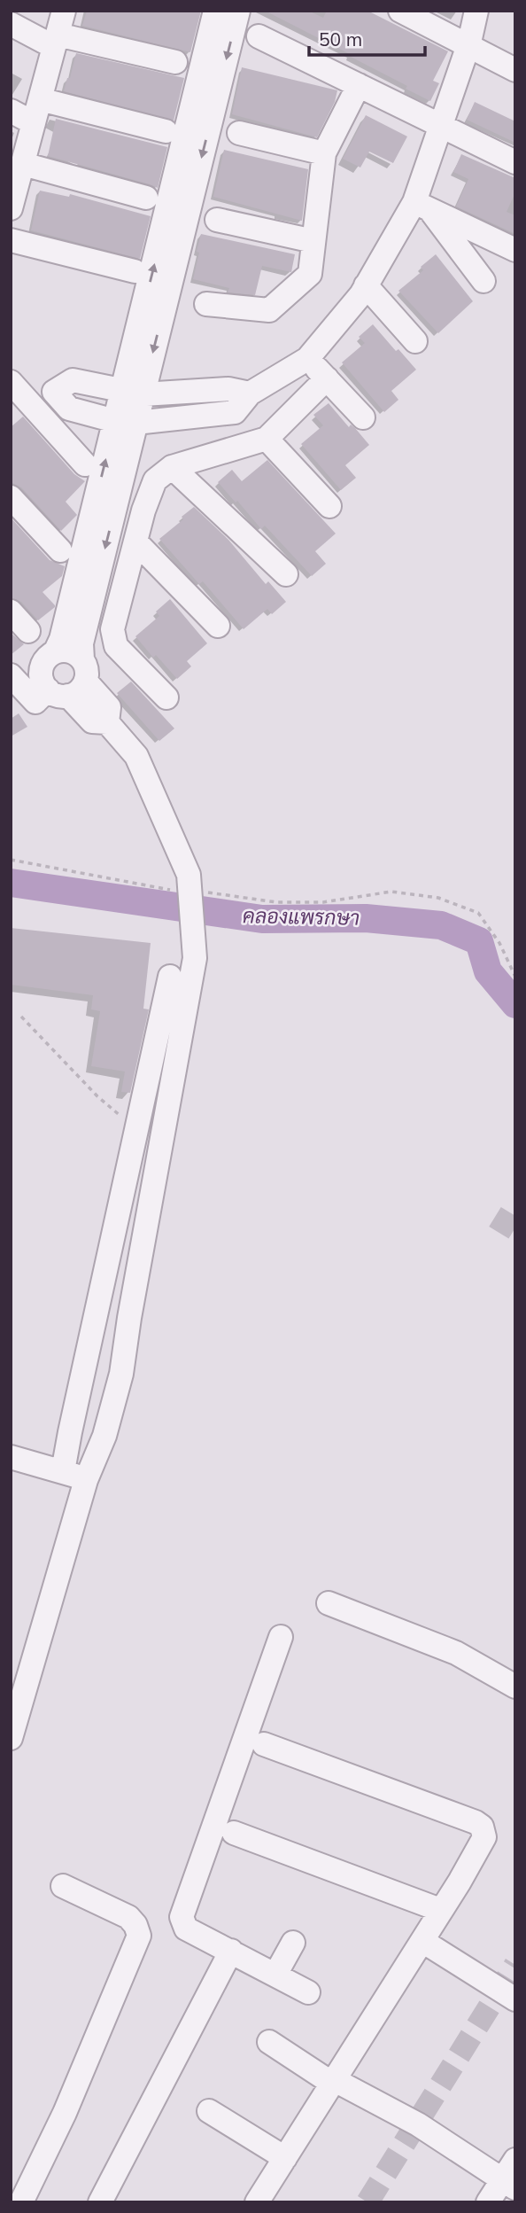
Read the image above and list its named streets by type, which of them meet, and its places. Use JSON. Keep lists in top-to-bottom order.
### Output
{
  "water": ["คลองแพรกษา"],
  "scale_bar": "50 m"
}
